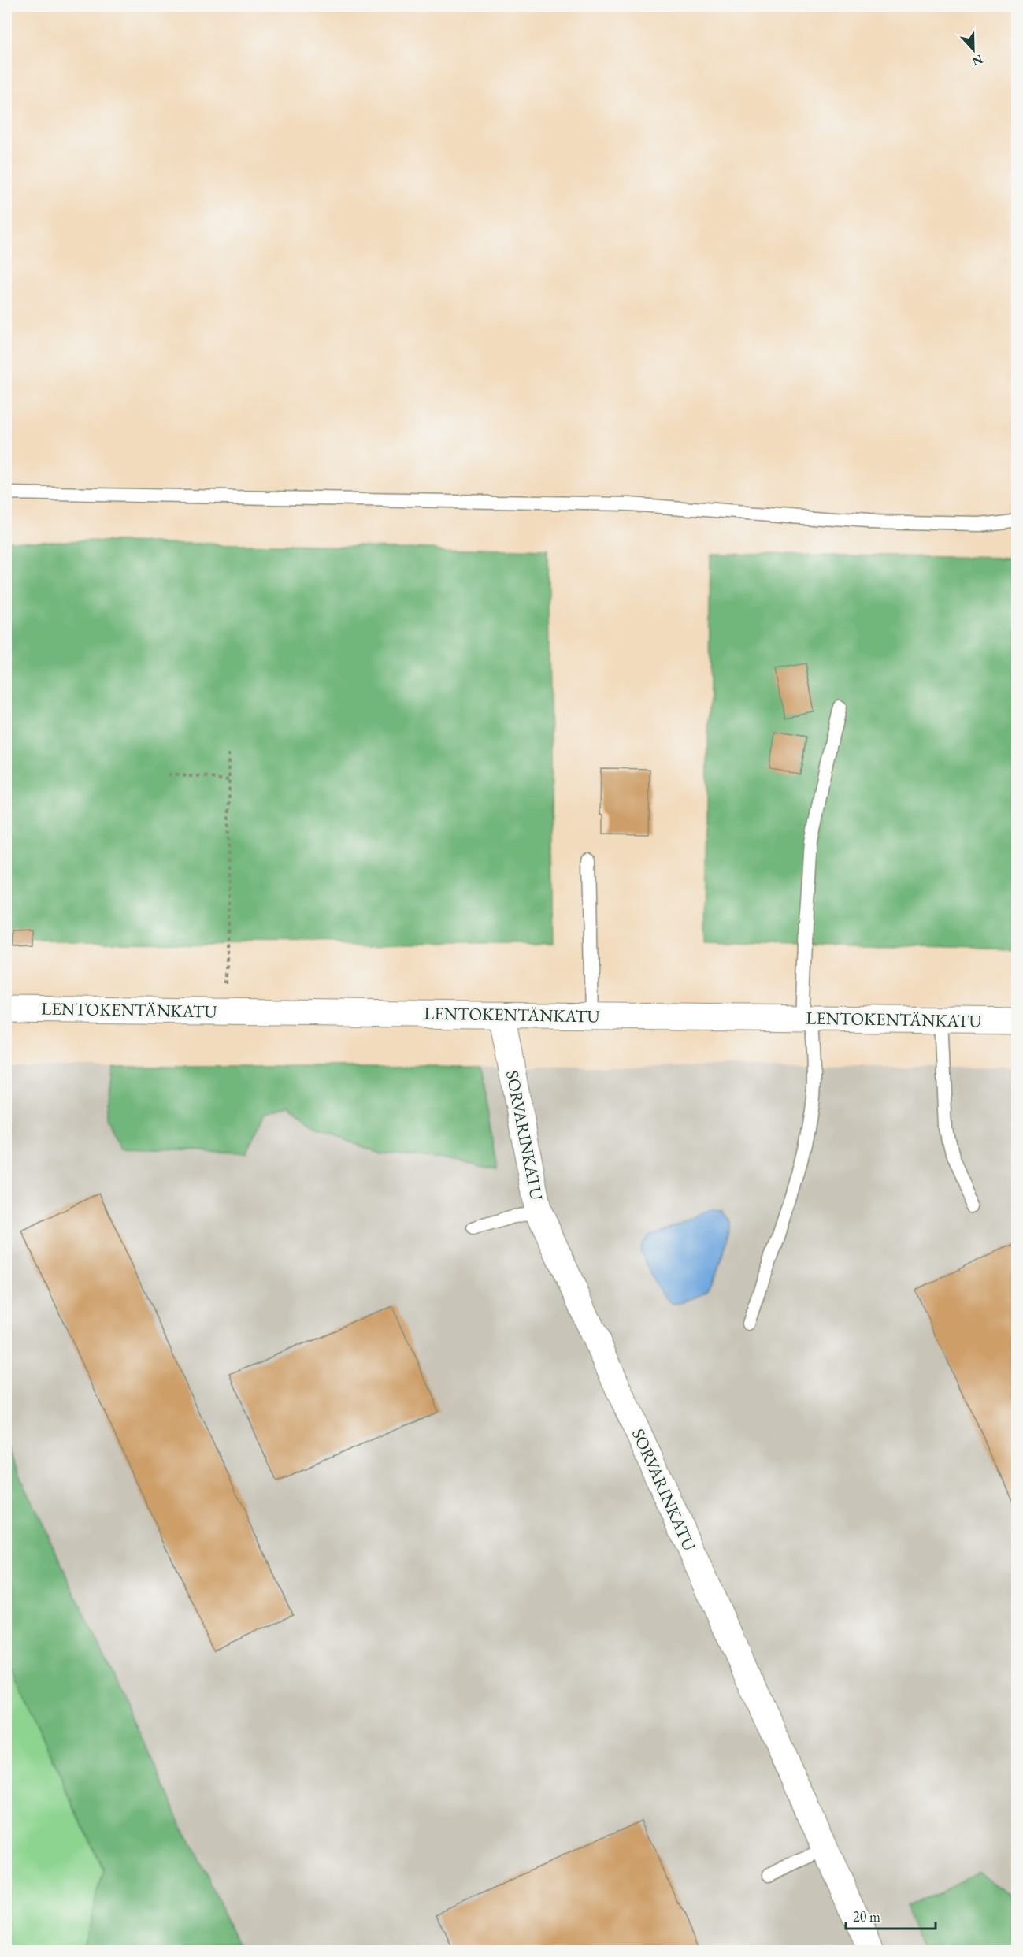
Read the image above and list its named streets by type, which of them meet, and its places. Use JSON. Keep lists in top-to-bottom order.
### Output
{
  "streets": {
    "street": ["LENTOKENTÄNKATU", "SORVARINKATU"]
  },
  "crossings": [
    ["LENTOKENTÄNKATU", "SORVARINKATU"]
  ],
  "scale_bar": "20 m",
  "north": "bottom"
}
